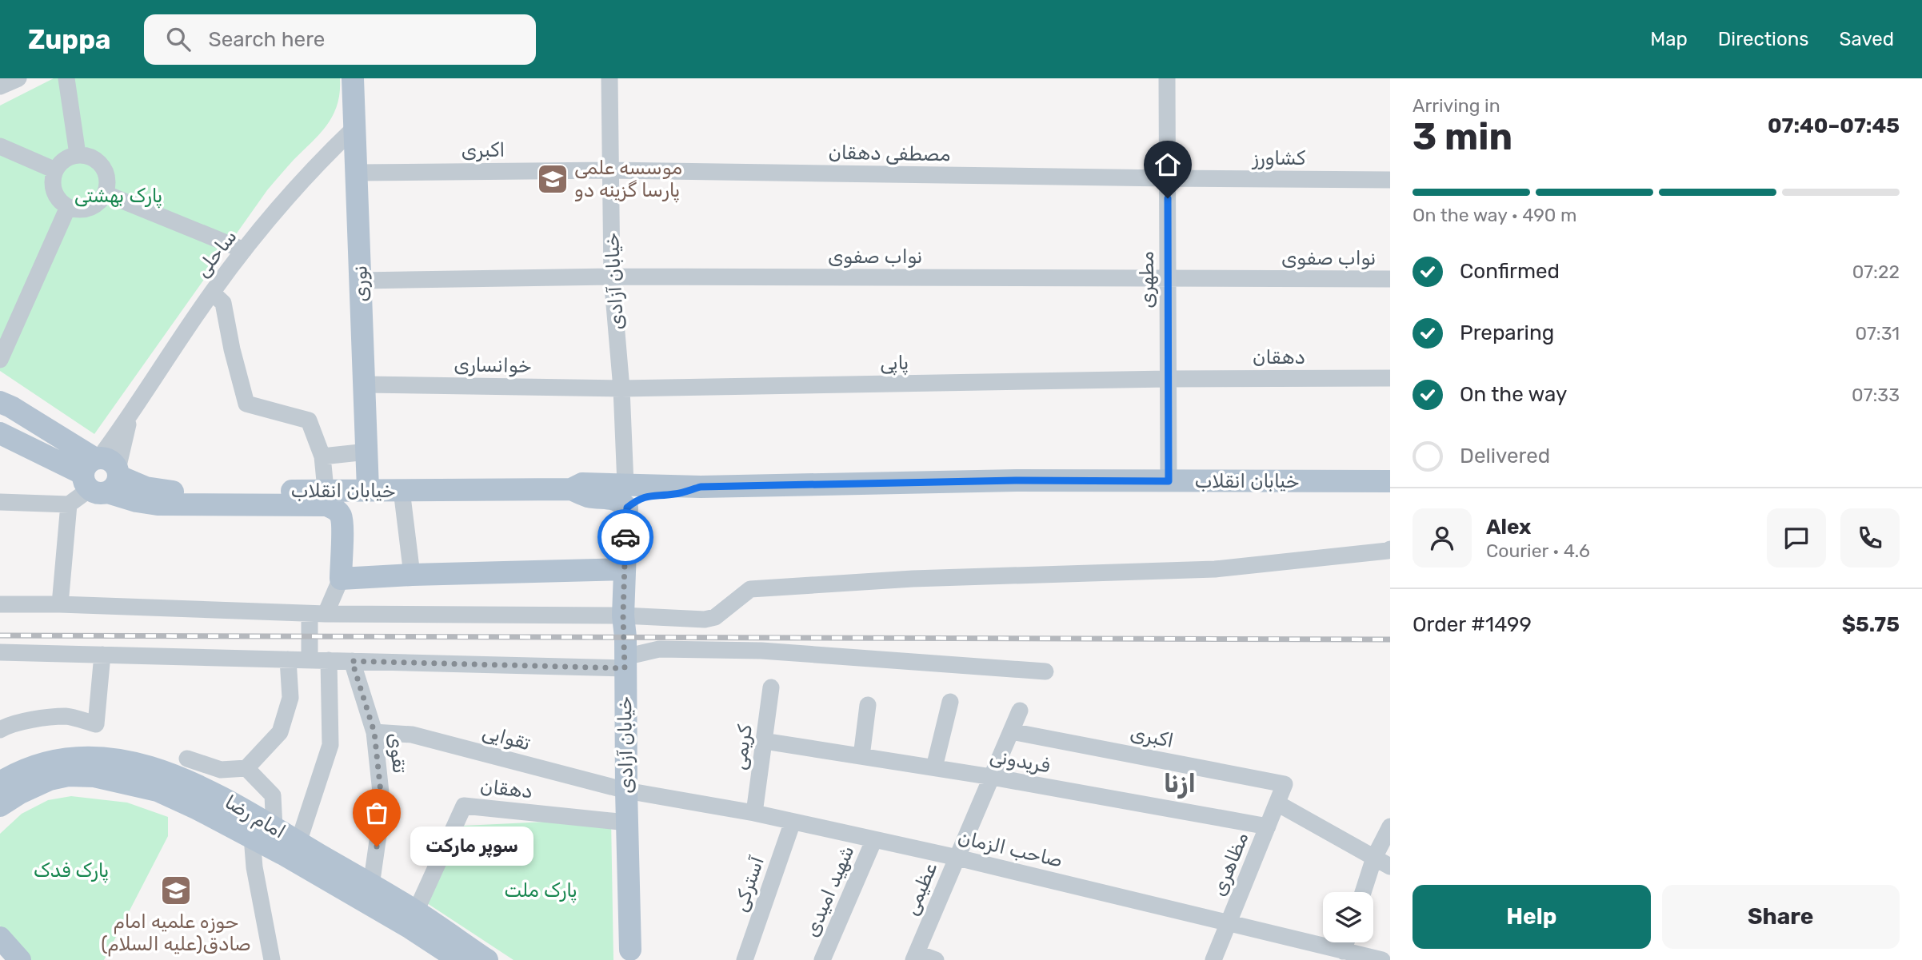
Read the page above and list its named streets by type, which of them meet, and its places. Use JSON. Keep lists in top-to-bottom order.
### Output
{
  "streets": {
    "main road": [
      "خیابان آزادی",
      "نوری",
      "خیابان انقلاب",
      "امام رضا"
    ],
    "street": [
      "اکبری",
      "مصطفی دهقان",
      "کشاورز",
      "ساحلی",
      "نواب صفوی",
      "مطهری",
      "دهقان",
      "پاپی",
      "خوانساری",
      "تقوایی",
      "کریمی",
      "تقوی",
      "فریدونی",
      "صاحب الزمان",
      "مظاهری",
      "آسترکی",
      "عظیمی",
      "شهید امیدی"
    ]
  },
  "crossings": [
    ["اکبری", "مصطفی دهقان"],
    ["اکبری", "خیابان آزادی"],
    ["اکبری", "نوری"],
    ["اکبری", "مظاهری"],
    ["اکبری", "عظیمی"],
    ["مصطفی دهقان", "کشاورز"],
    ["مصطفی دهقان", "مطهری"],
    ["مصطفی دهقان", "خیابان آزادی"],
    ["کشاورز", "مطهری"],
    ["ساحلی", "نوری"],
    ["ساحلی", "خیابان انقلاب"],
    ["نواب صفوی", "مطهری"],
    ["نواب صفوی", "خیابان آزادی"],
    ["نواب صفوی", "نوری"],
    ["مطهری", "دهقان"],
    ["مطهری", "پاپی"],
    ["مطهری", "خیابان انقلاب"],
    ["خیابان آزادی", "دهقان"],
    ["خیابان آزادی", "پاپی"],
    ["خیابان آزادی", "خوانساری"],
    ["خیابان آزادی", "خیابان انقلاب"],
    ["خیابان آزادی", "تقوایی"],
    ["خیابان آزادی", "صاحب الزمان"],
    ["نوری", "خوانساری"],
    ["نوری", "خیابان انقلاب"],
    ["دهقان", "پاپی"],
    ["دهقان", "امام رضا"],
    ["پاپی", "خوانساری"],
    ["تقوایی", "تقوی"],
    ["تقوایی", "صاحب الزمان"],
    ["کریمی", "فریدونی"],
    ["کریمی", "صاحب الزمان"],
    ["تقوی", "امام رضا"],
    ["فریدونی", "مظاهری"],
    ["فریدونی", "عظیمی"],
    ["صاحب الزمان", "مظاهری"],
    ["صاحب الزمان", "آسترکی"],
    ["صاحب الزمان", "عظیمی"],
    ["صاحب الزمان", "شهید امیدی"]
  ],
  "districts": ["ازنا"],
  "parks": ["پارک بهشتی", "پارک فدک", "پارک ملت"],
  "places": {
    "school or university": ["موسسه علمی پارسا گزینه دو", "حوزه علمیه امام صادق(علیه السلام)"],
    "other": ["سوپر مارکت"]
  },
  "page": {
    "header": "Zuppa",
    "search": "Search here",
    "nav": ["Map", "Directions", "Saved"],
    "heading": ["3 min", "Arriving in", "07:40–07:45"],
    "panel": [
      "Alex",
      "Courier · 4.6",
      "Order #1499",
      "$5.75"
    ],
    "bar": "On the way · 490 m",
    "list": [
      ["Confirmed", "07:22"],
      ["Preparing", "07:31"],
      ["On the way", "07:33"],
      "Delivered"
    ],
    "bubble": "سوپر مارکت",
    "buttons": ["Help", "Share"]
  }
}
